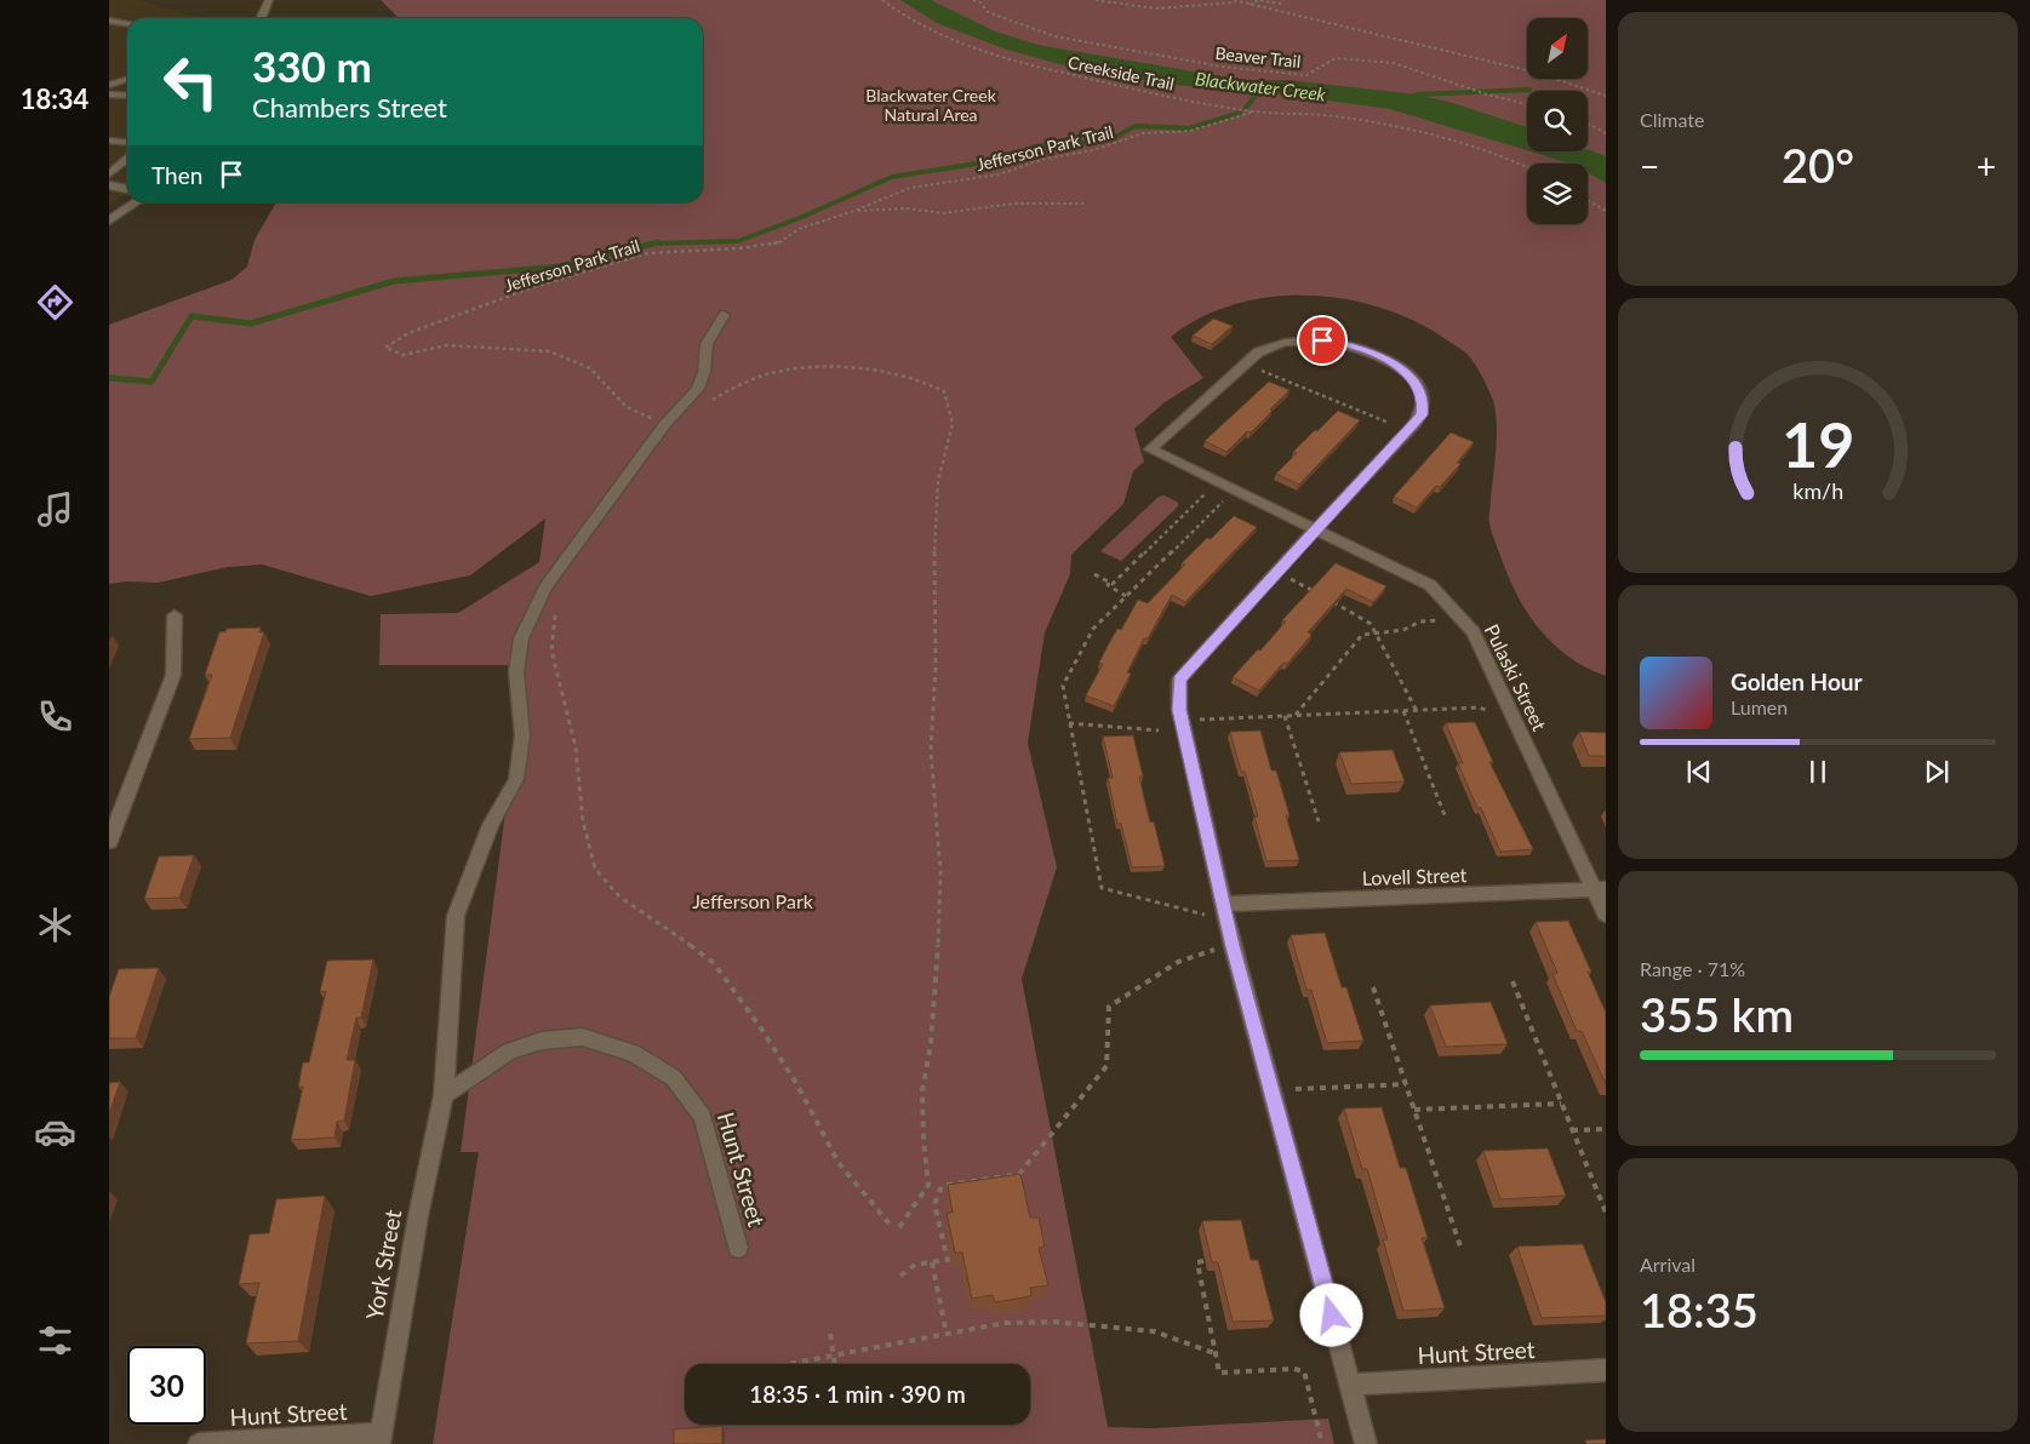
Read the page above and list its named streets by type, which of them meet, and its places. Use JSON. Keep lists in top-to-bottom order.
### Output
{
  "streets": {
    "street": [
      "Pulaski Street",
      "Lovell Street",
      "Hunt Street",
      "York Street"
    ],
    "path": ["Beaver Trail", "Creekside Trail", "Jefferson Park Trail"]
  },
  "crossings": [
    ["Creekside Trail", "Jefferson Park Trail"],
    ["Pulaski Street", "Lovell Street"],
    ["Hunt Street", "York Street"]
  ],
  "water": ["Blackwater Creek"],
  "parks": ["Blackwater Creek Natural Area", "Jefferson Park"],
  "north": "top right",
  "page": {
    "tabs": "18:34",
    "tile": [
      "Climate",
      ["Range · 71%", "355 km"],
      ["Arrival", "18:35"]
    ],
    "turn": ["330 m", "Chambers Street"],
    "heat": ["−", "20°", "+"],
    "then": "Then",
    "song": ["Golden Hour", "Lumen"],
    "limit": "30",
    "trip": "18:35 · 1 min · 390 m",
    "gauge": ["19", "km/h"]
  }
}
